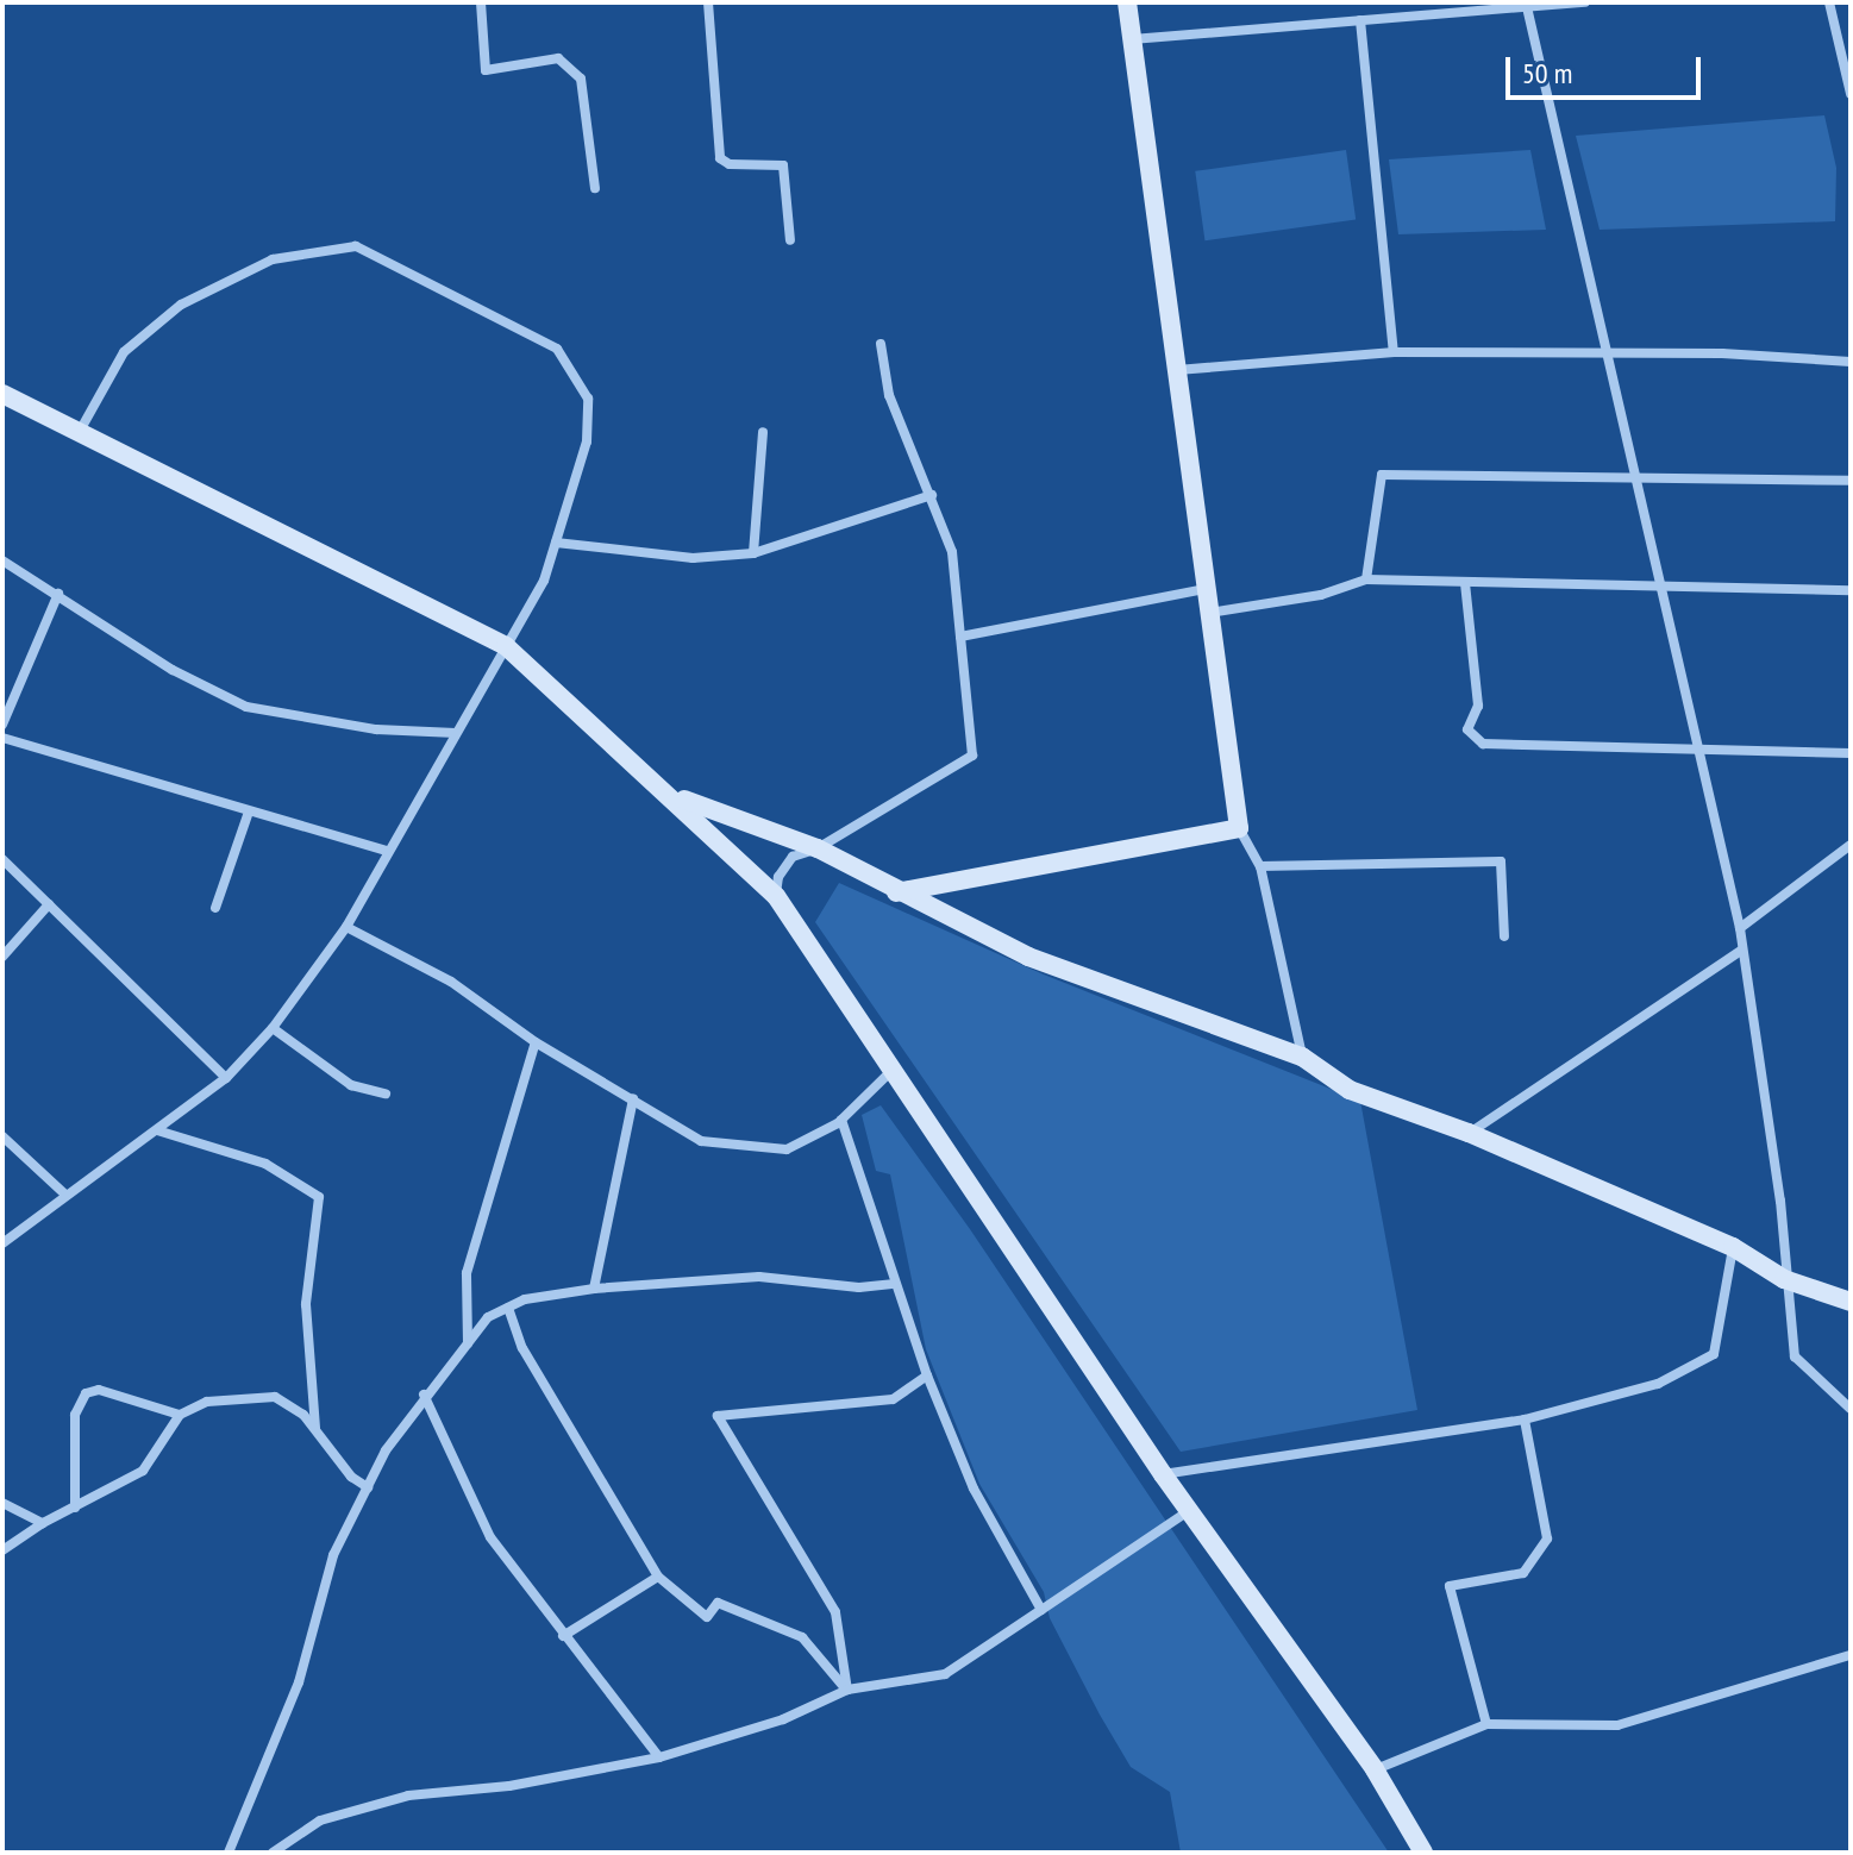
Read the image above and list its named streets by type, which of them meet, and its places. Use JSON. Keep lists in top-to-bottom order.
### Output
{
  "scale_bar": "50 m"
}
